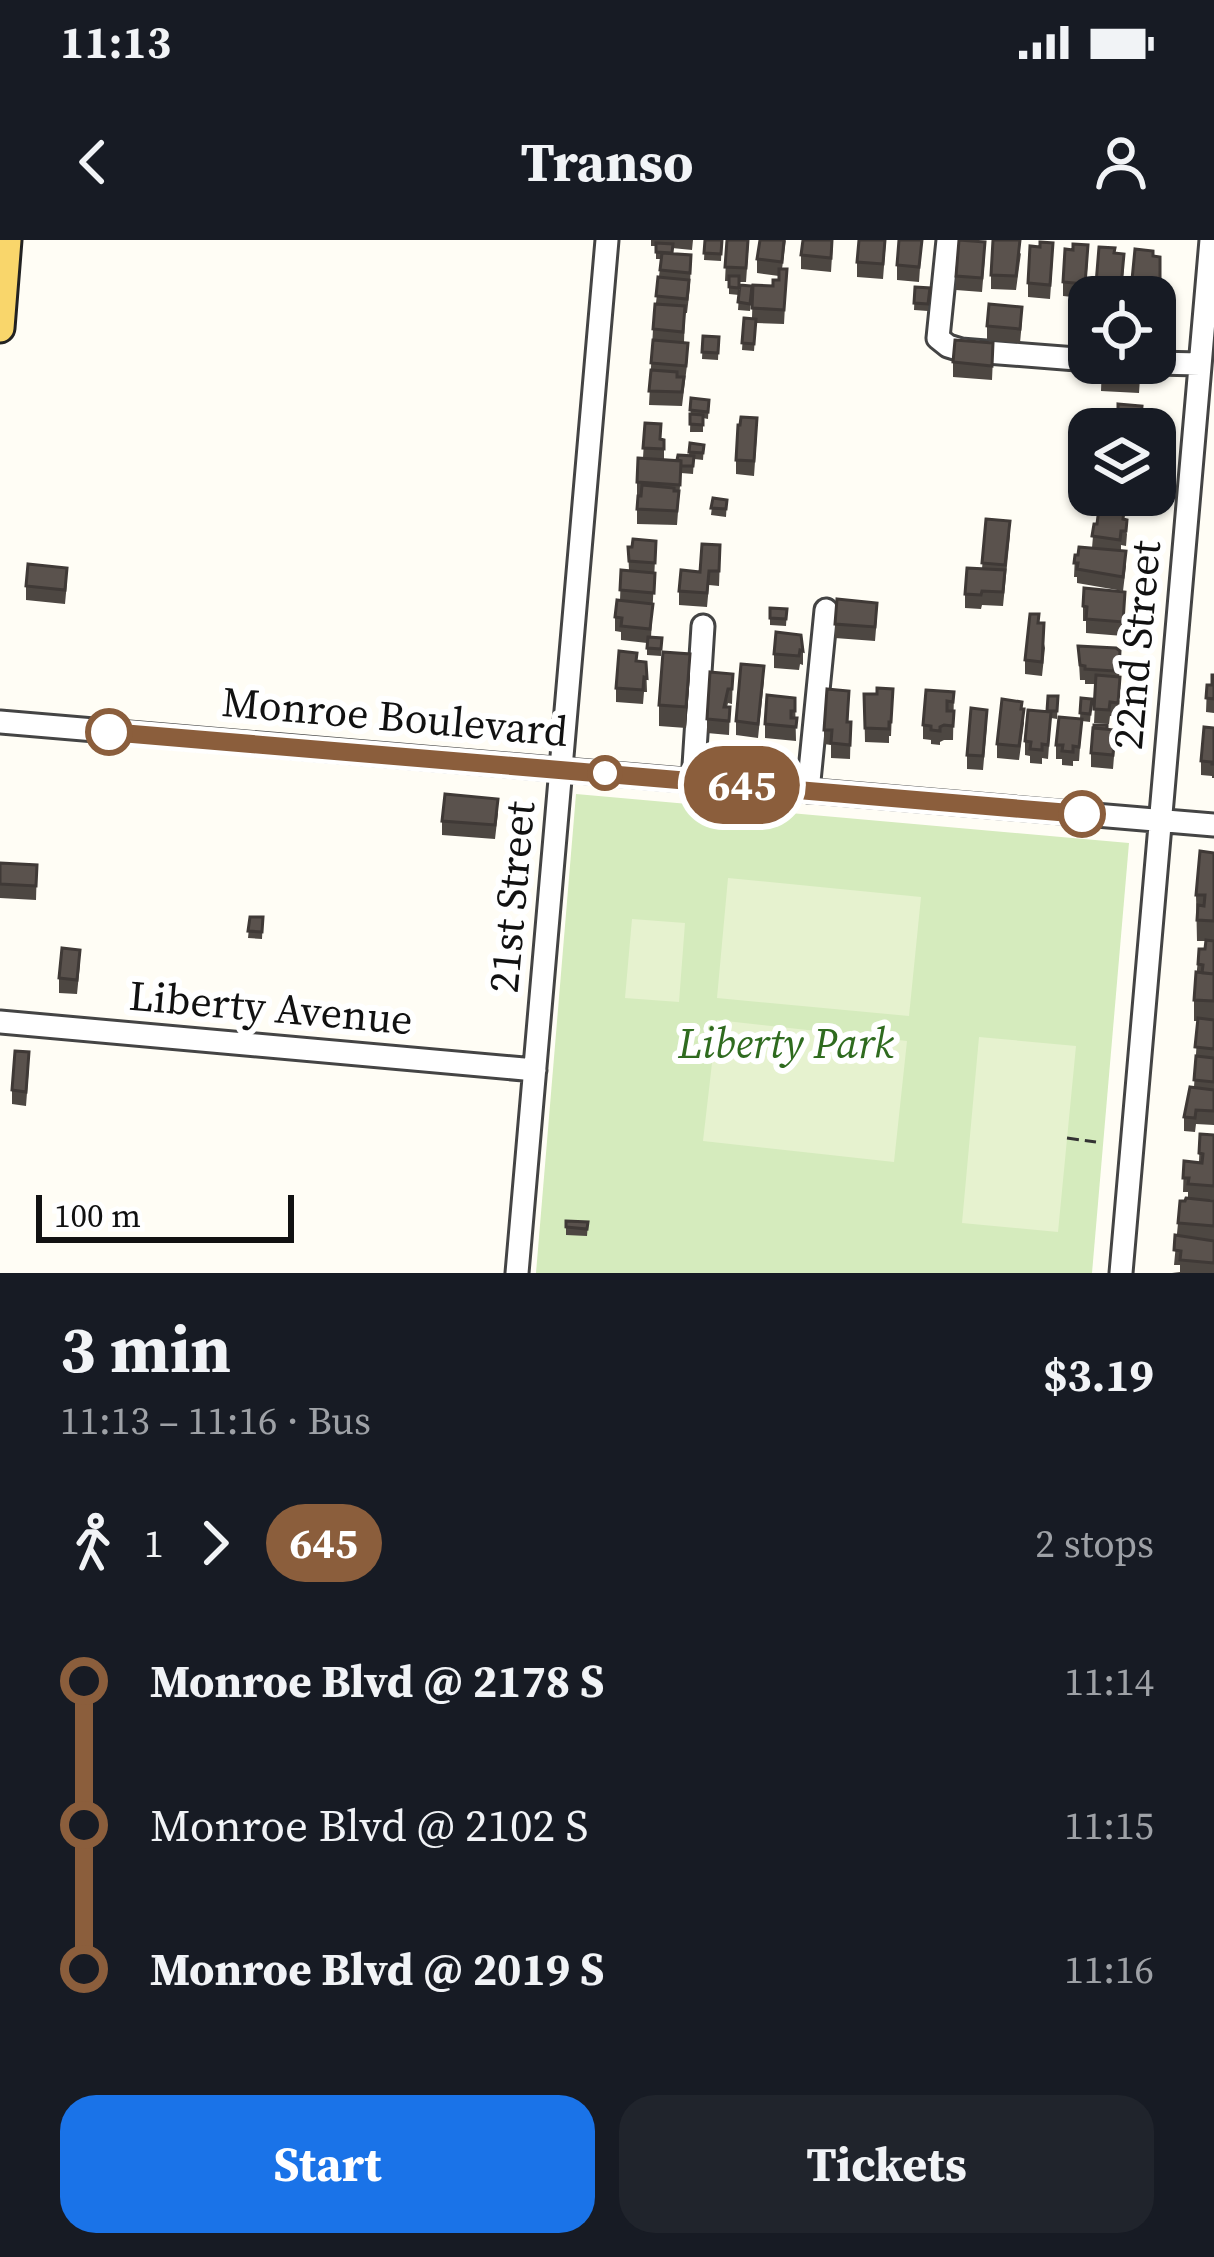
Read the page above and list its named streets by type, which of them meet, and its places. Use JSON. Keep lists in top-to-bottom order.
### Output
{
  "streets": {
    "street": [
      "22nd Street",
      "Monroe Boulevard",
      "21st Street",
      "Liberty Avenue"
    ]
  },
  "crossings": [
    ["22nd Street", "Monroe Boulevard"],
    ["Monroe Boulevard", "21st Street"],
    ["21st Street", "Liberty Avenue"]
  ],
  "parks": ["Liberty Park"],
  "lines": ["bus line 645"],
  "scale_bar": "100 m",
  "page": {
    "status": "11:13",
    "header": "Transo",
    "on_map": "645",
    "scale": "100 m",
    "heading": ["3 min", "11:13 – 11:16 · Bus", "$3.19"],
    "legs": ["1", "645", "2 stops"],
    "list": [
      {
        "name": "Monroe Blvd @ 2178 S",
        "value": "11:14"
      },
      {
        "name": "Monroe Blvd @ 2102 S",
        "value": "11:15"
      },
      {
        "name": "Monroe Blvd @ 2019 S",
        "value": "11:16"
      }
    ],
    "buttons": ["Start", "Tickets"]
  }
}
